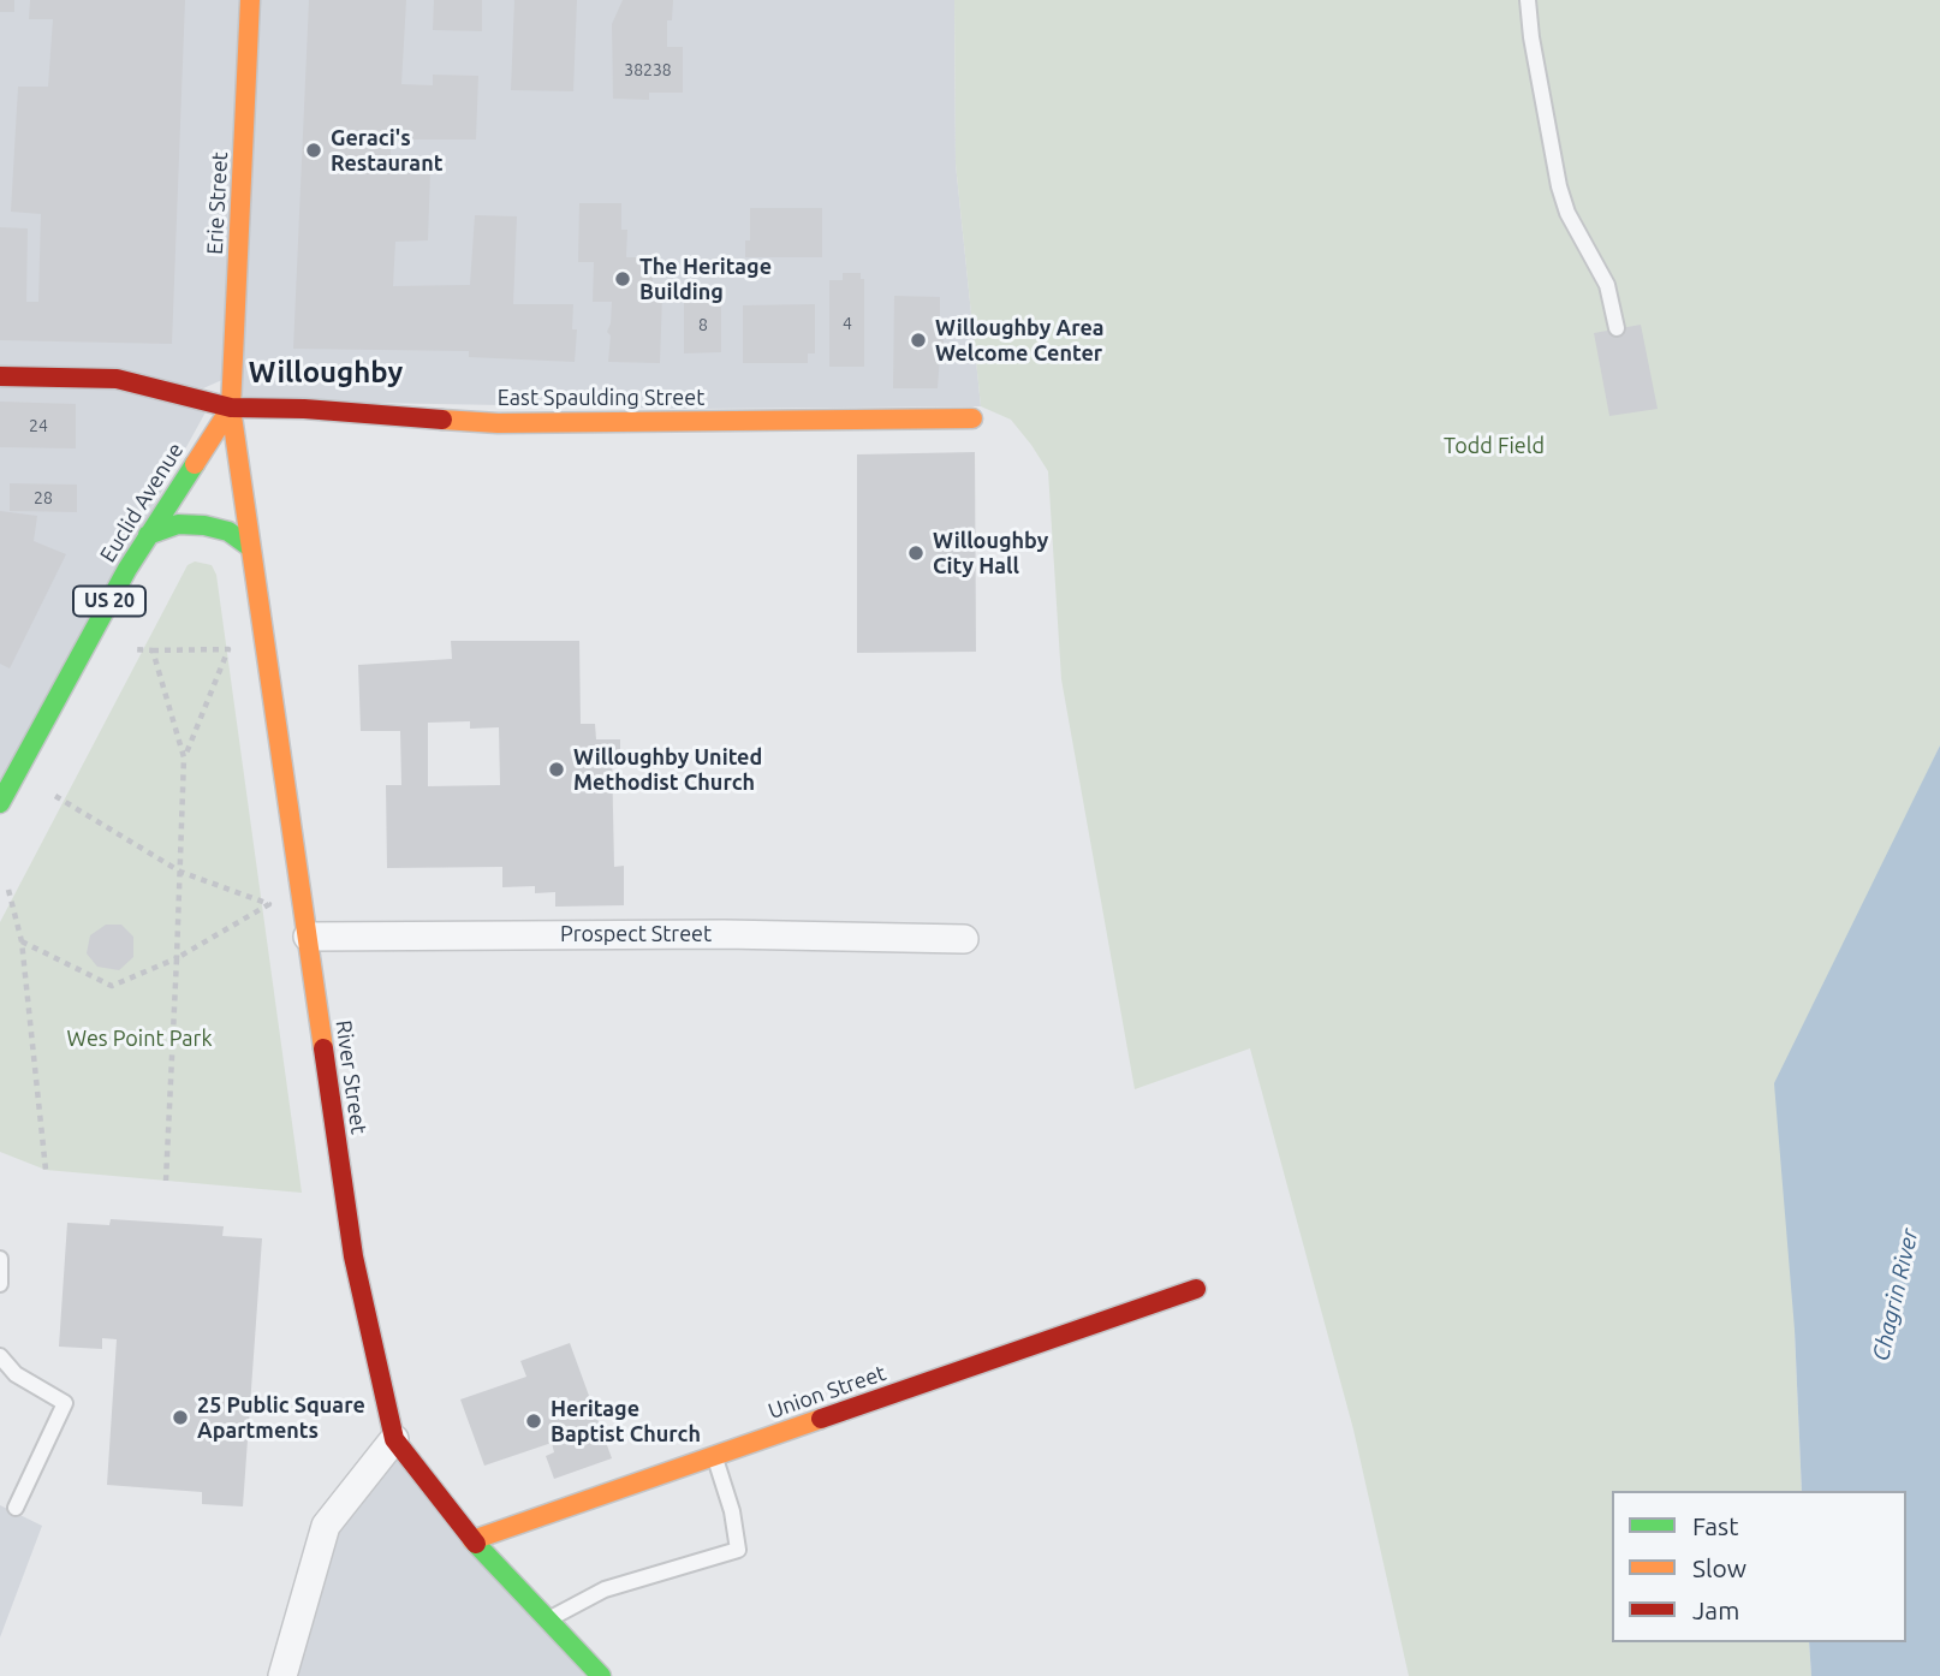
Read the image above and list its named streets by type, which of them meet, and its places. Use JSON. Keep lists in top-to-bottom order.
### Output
{
  "streets": {
    "main road": [
      "Erie Street",
      "East Spaulding Street",
      "Euclid Avenue",
      "US 20",
      "River Street",
      "Union Street"
    ],
    "street": ["Prospect Street"]
  },
  "crossings": [
    ["Erie Street", "East Spaulding Street"],
    ["Erie Street", "Euclid Avenue"],
    ["Erie Street", "River Street"],
    ["East Spaulding Street", "Euclid Avenue"],
    ["East Spaulding Street", "River Street"],
    ["Euclid Avenue", "River Street"],
    ["Prospect Street", "River Street"],
    ["River Street", "Union Street"]
  ],
  "districts": ["Willoughby"],
  "water": ["Chagrin River"],
  "parks": ["Todd Field", "Wes Point Park"],
  "places": [
    "Geraci's Restaurant",
    "The Heritage Building",
    "Willoughby Area Welcome Center",
    "Willoughby City Hall",
    "Willoughby United Methodist Church",
    "25 Public Square Apartments",
    "Heritage Baptist Church"
  ],
  "house_numbers": [
    "38238",
    "4",
    "8",
    "24",
    "28"
  ],
  "legend": ["Fast", "Slow", "Jam"]
}
